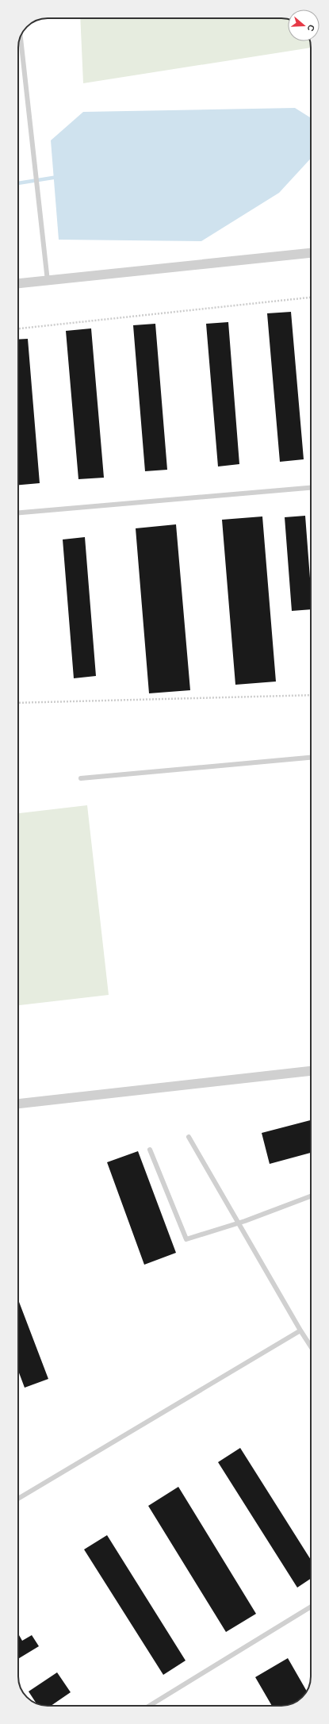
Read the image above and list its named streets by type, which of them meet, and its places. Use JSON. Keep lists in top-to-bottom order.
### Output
{
  "north": "right"
}
